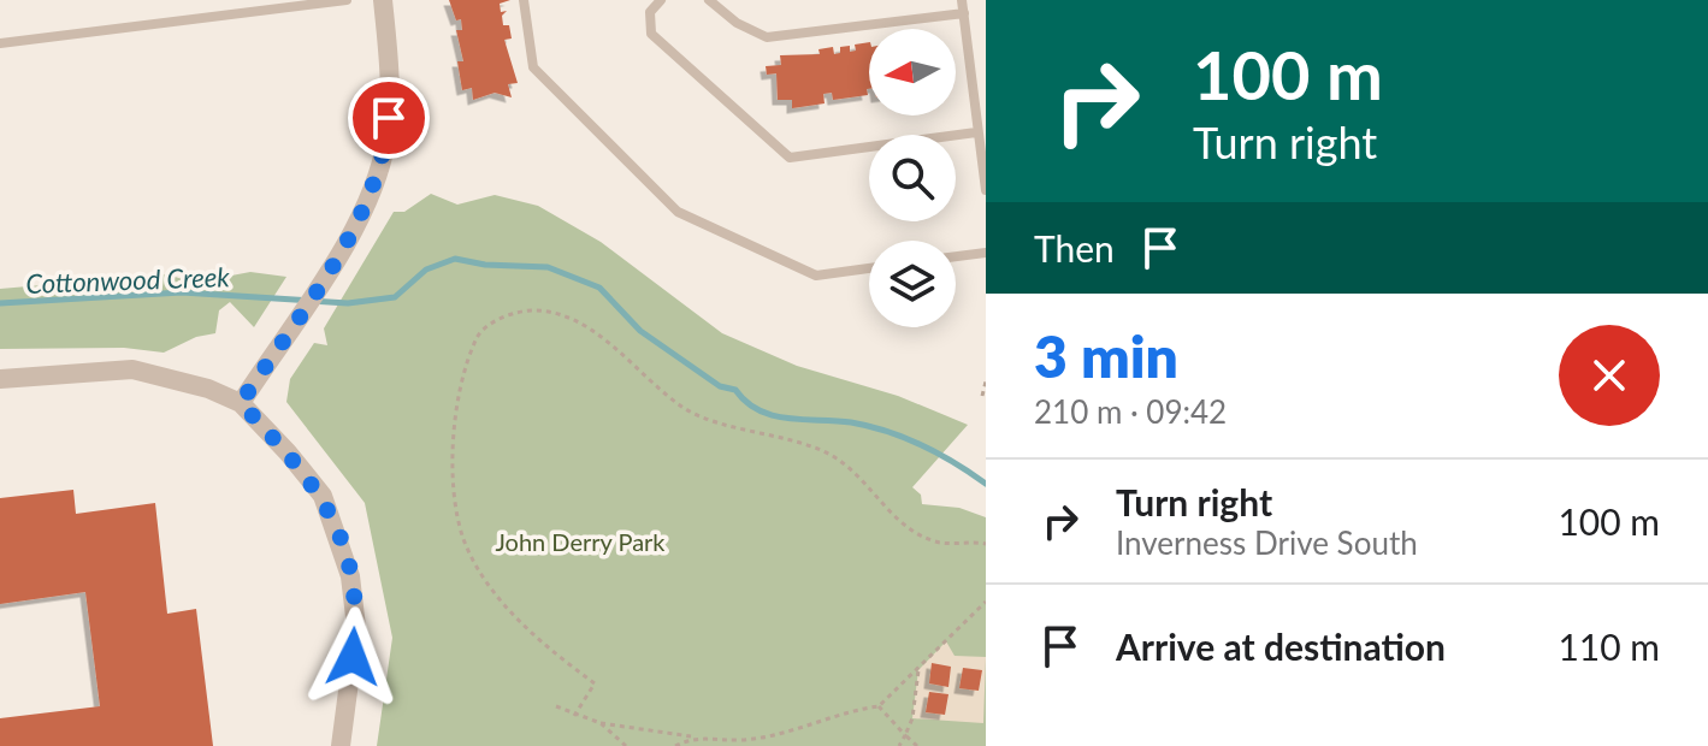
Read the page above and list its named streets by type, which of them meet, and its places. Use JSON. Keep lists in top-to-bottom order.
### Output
{
  "water": ["Cottonwood Creek"],
  "parks": ["John Derry Park"],
  "north": "left",
  "page": {
    "turn": ["100 m", "Turn right"],
    "then": "Then",
    "heading": ["3 min", "210 m · 09:42"],
    "list": [
      {
        "name": "Turn right",
        "note": "Inverness Drive South",
        "value": "100 m"
      },
      {
        "name": "Arrive at destination",
        "value": "110 m"
      }
    ]
  }
}
